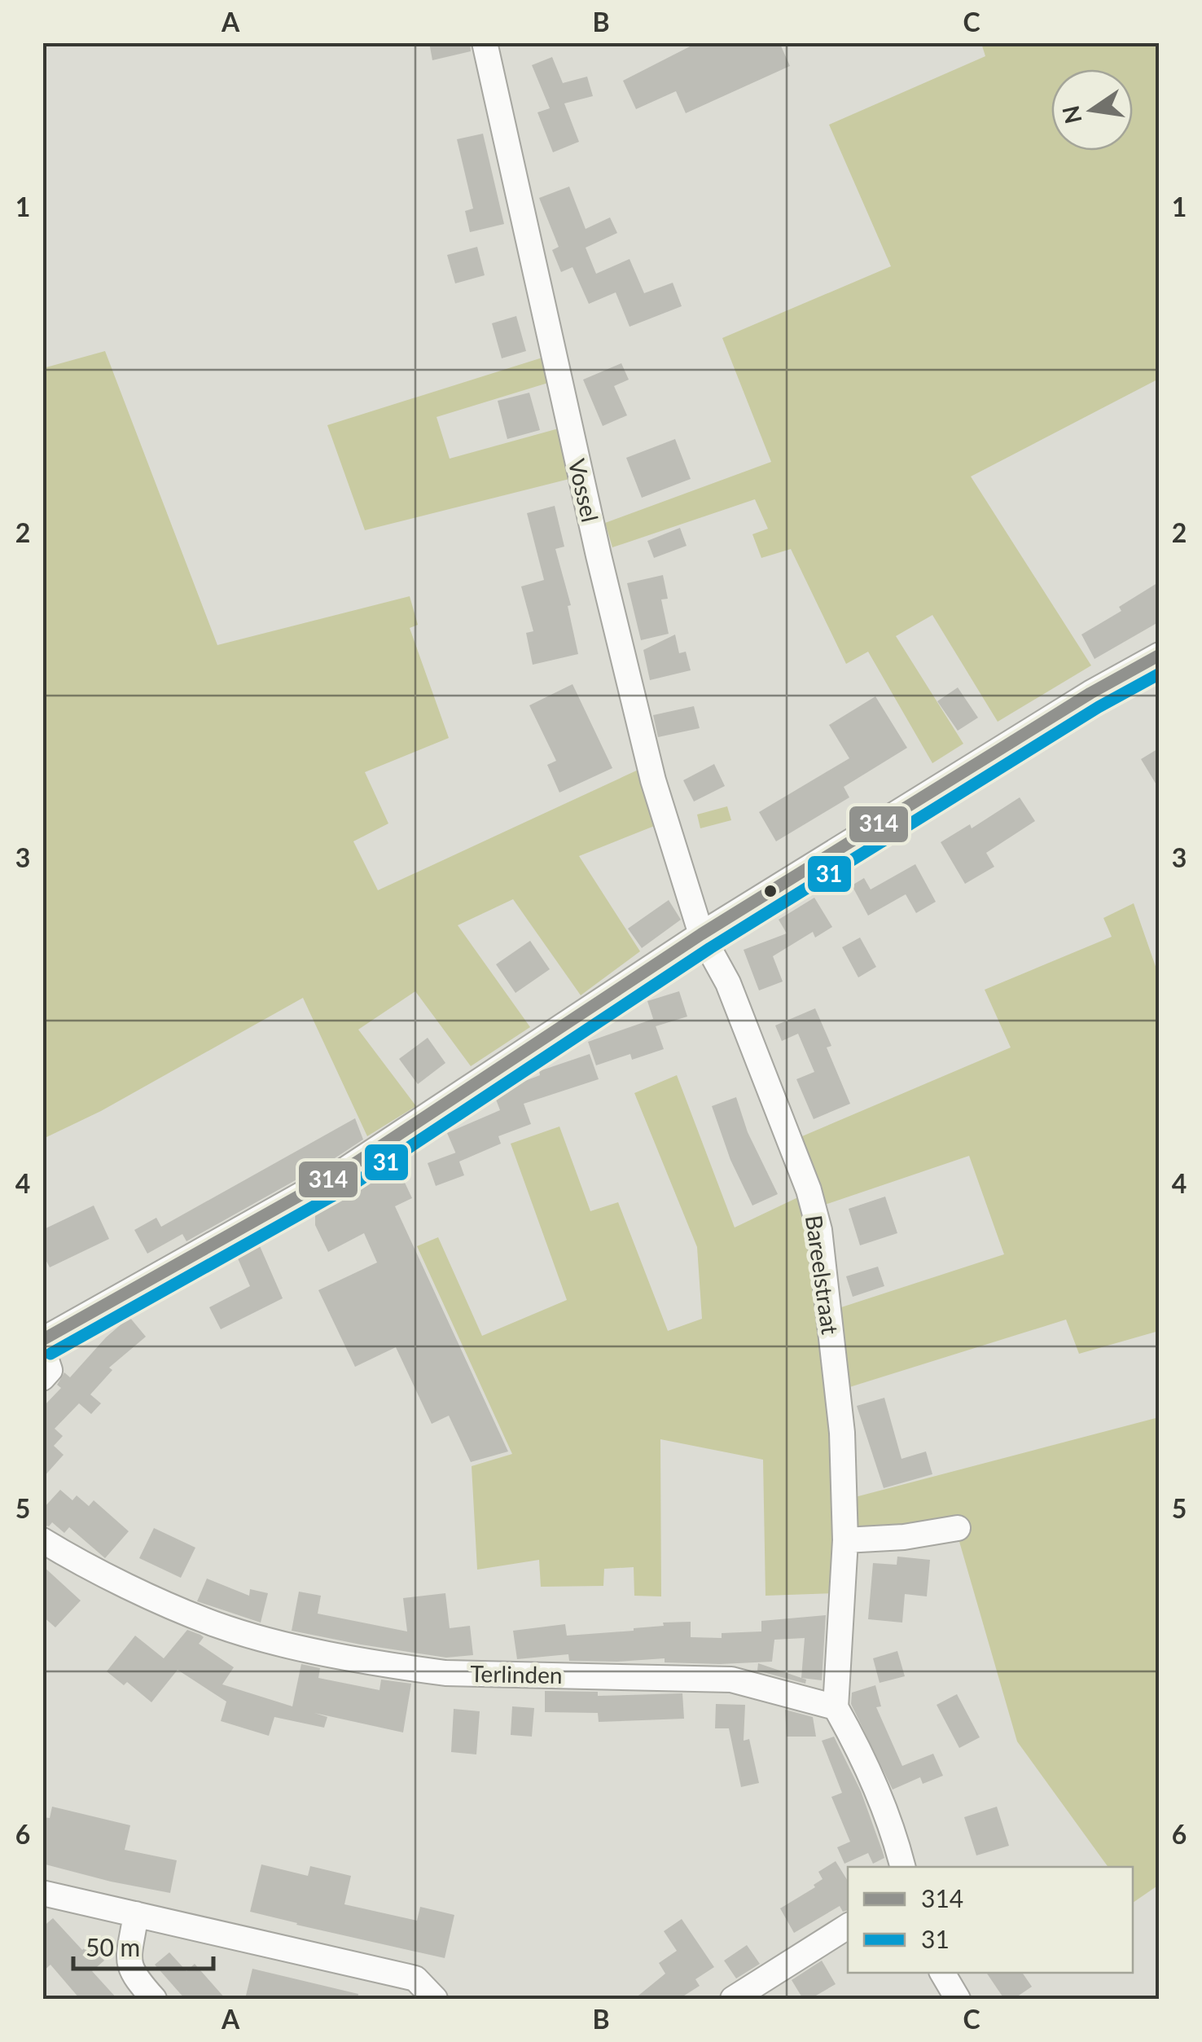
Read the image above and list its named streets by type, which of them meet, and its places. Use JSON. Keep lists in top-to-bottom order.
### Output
{
  "streets": {
    "street": ["Vossel", "Bareelstraat", "Terlinden"]
  },
  "crossings": [
    ["Vossel", "Bareelstraat"],
    ["Bareelstraat", "Terlinden"]
  ],
  "lines": ["transit line 314", "transit line 31"],
  "legend": ["314", "31"],
  "scale_bar": "50 m",
  "north": "left",
  "grid": {
    "columns": ["A", "B", "C"],
    "rows": [
      "1",
      "2",
      "3",
      "4",
      "5",
      "6"
    ]
  }
}
